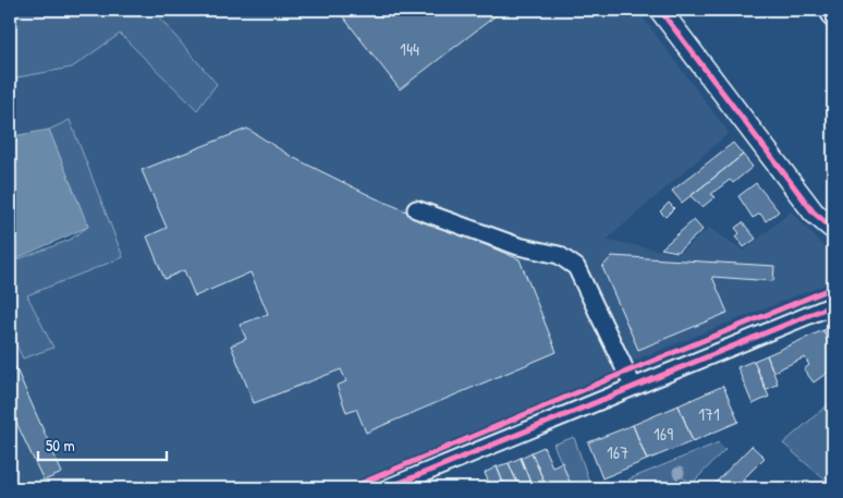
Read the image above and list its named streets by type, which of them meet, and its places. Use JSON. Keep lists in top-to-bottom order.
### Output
{
  "house_numbers": [
    "144",
    "171",
    "169",
    "167"
  ],
  "scale_bar": "50 m"
}
